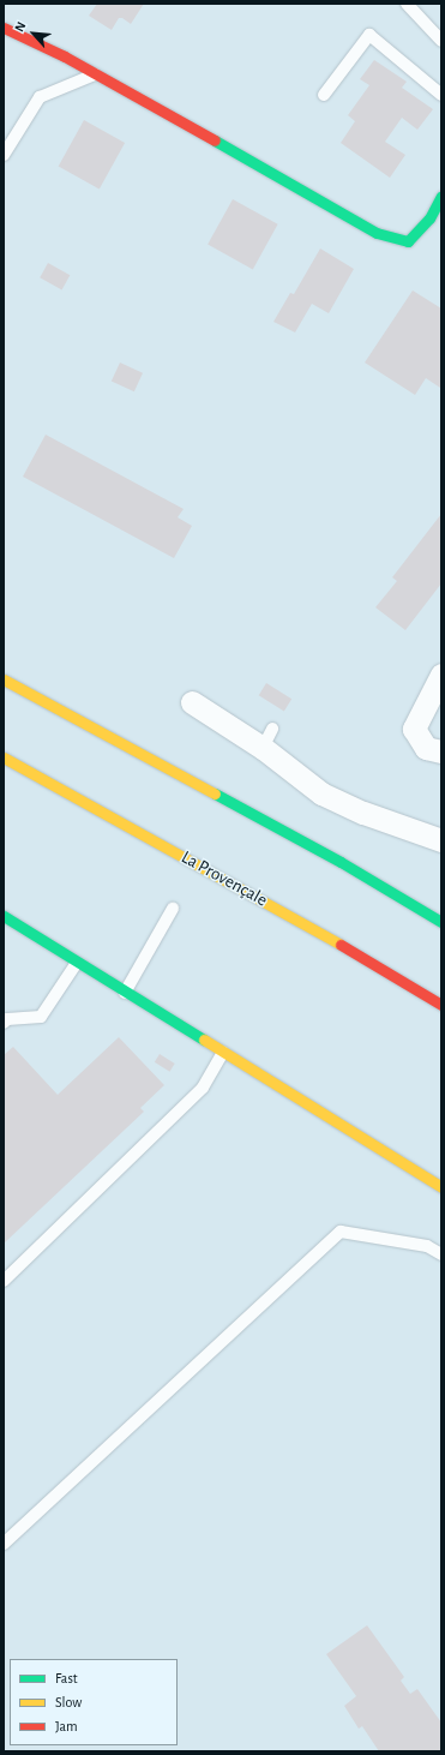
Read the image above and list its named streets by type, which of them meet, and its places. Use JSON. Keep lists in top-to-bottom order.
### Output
{
  "streets": {
    "main road": ["La Provençale"]
  },
  "legend": ["Fast", "Slow", "Jam"],
  "north": "top left"
}
